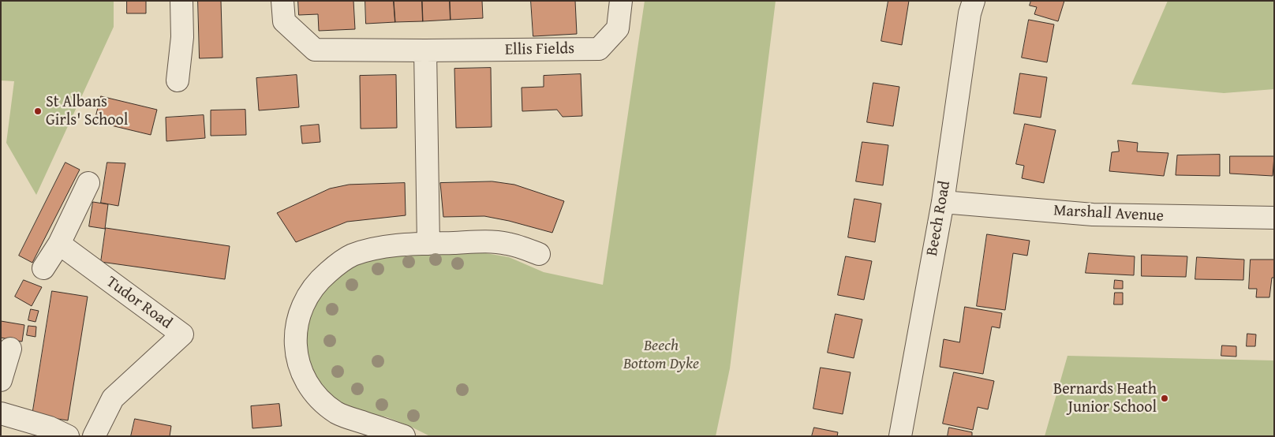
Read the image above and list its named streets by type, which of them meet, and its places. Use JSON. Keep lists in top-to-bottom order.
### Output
{
  "streets": {
    "street": [
      "Ellis Fields",
      "Marshall Avenue",
      "Beech Road",
      "Tudor Road"
    ]
  },
  "crossings": [
    ["Marshall Avenue", "Beech Road"]
  ],
  "parks": ["Beech Bottom Dyke"],
  "places": ["St Albans Girls' School", "Bernards Heath Junior School"]
}
